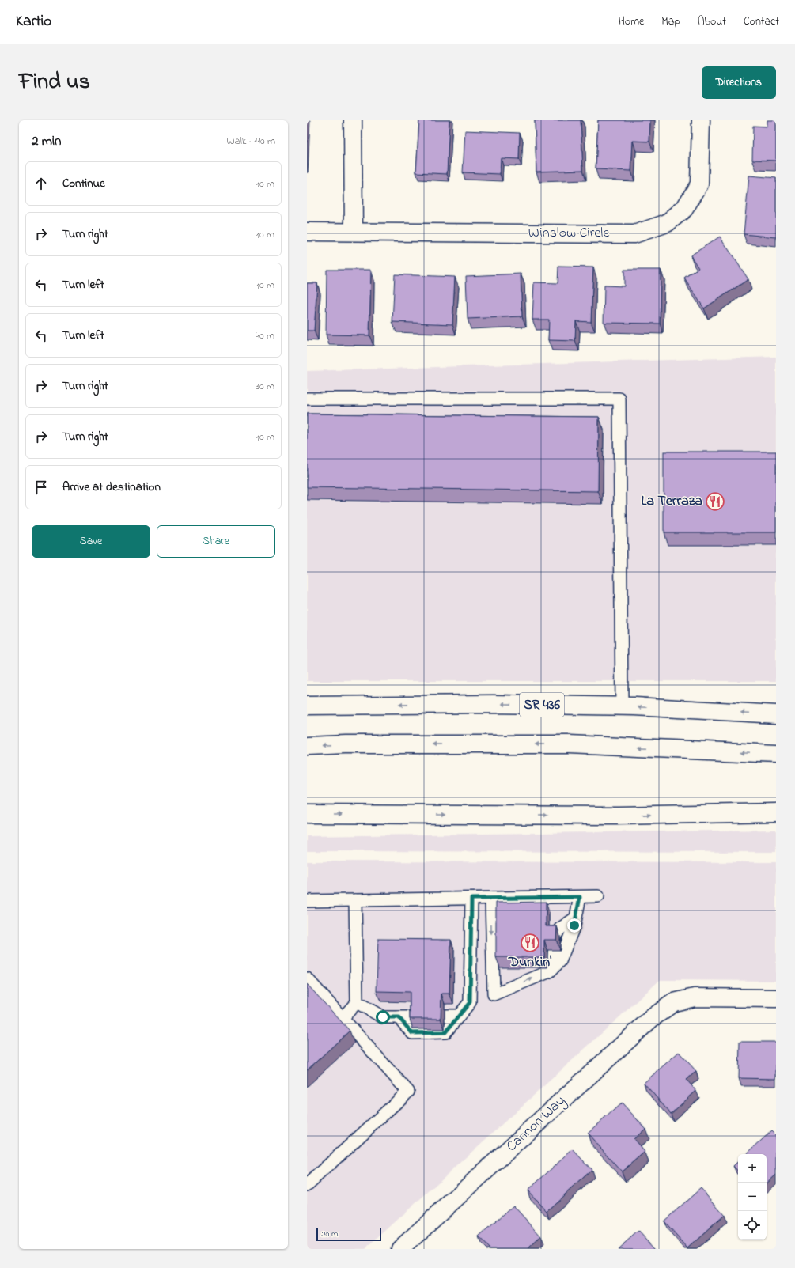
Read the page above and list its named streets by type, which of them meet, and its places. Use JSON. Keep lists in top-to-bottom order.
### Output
{
  "streets": {
    "main road": ["Winslow Circle", "SR 436", "Cannon Way"]
  },
  "places": {
    "restaurant": ["La Terraza", "Dunkin'"]
  },
  "scale_bar": "20 m",
  "page": {
    "header": "Kartio",
    "nav": [
      "Home",
      "Map",
      "About",
      "Contact"
    ],
    "title": "Find us",
    "buttons": [
      "Directions",
      ["Save", "Share"]
    ],
    "heading": ["2 min", "Walk · 110 m"],
    "list": [
      ["Continue", "10 m"],
      ["Turn right", "10 m"],
      ["Turn left", "10 m"],
      ["Turn left", "40 m"],
      ["Turn right", "30 m"],
      ["Turn right", "10 m"],
      "Arrive at destination"
    ],
    "map_buttons": ["+", "−"],
    "scale": "20 m"
  }
}
